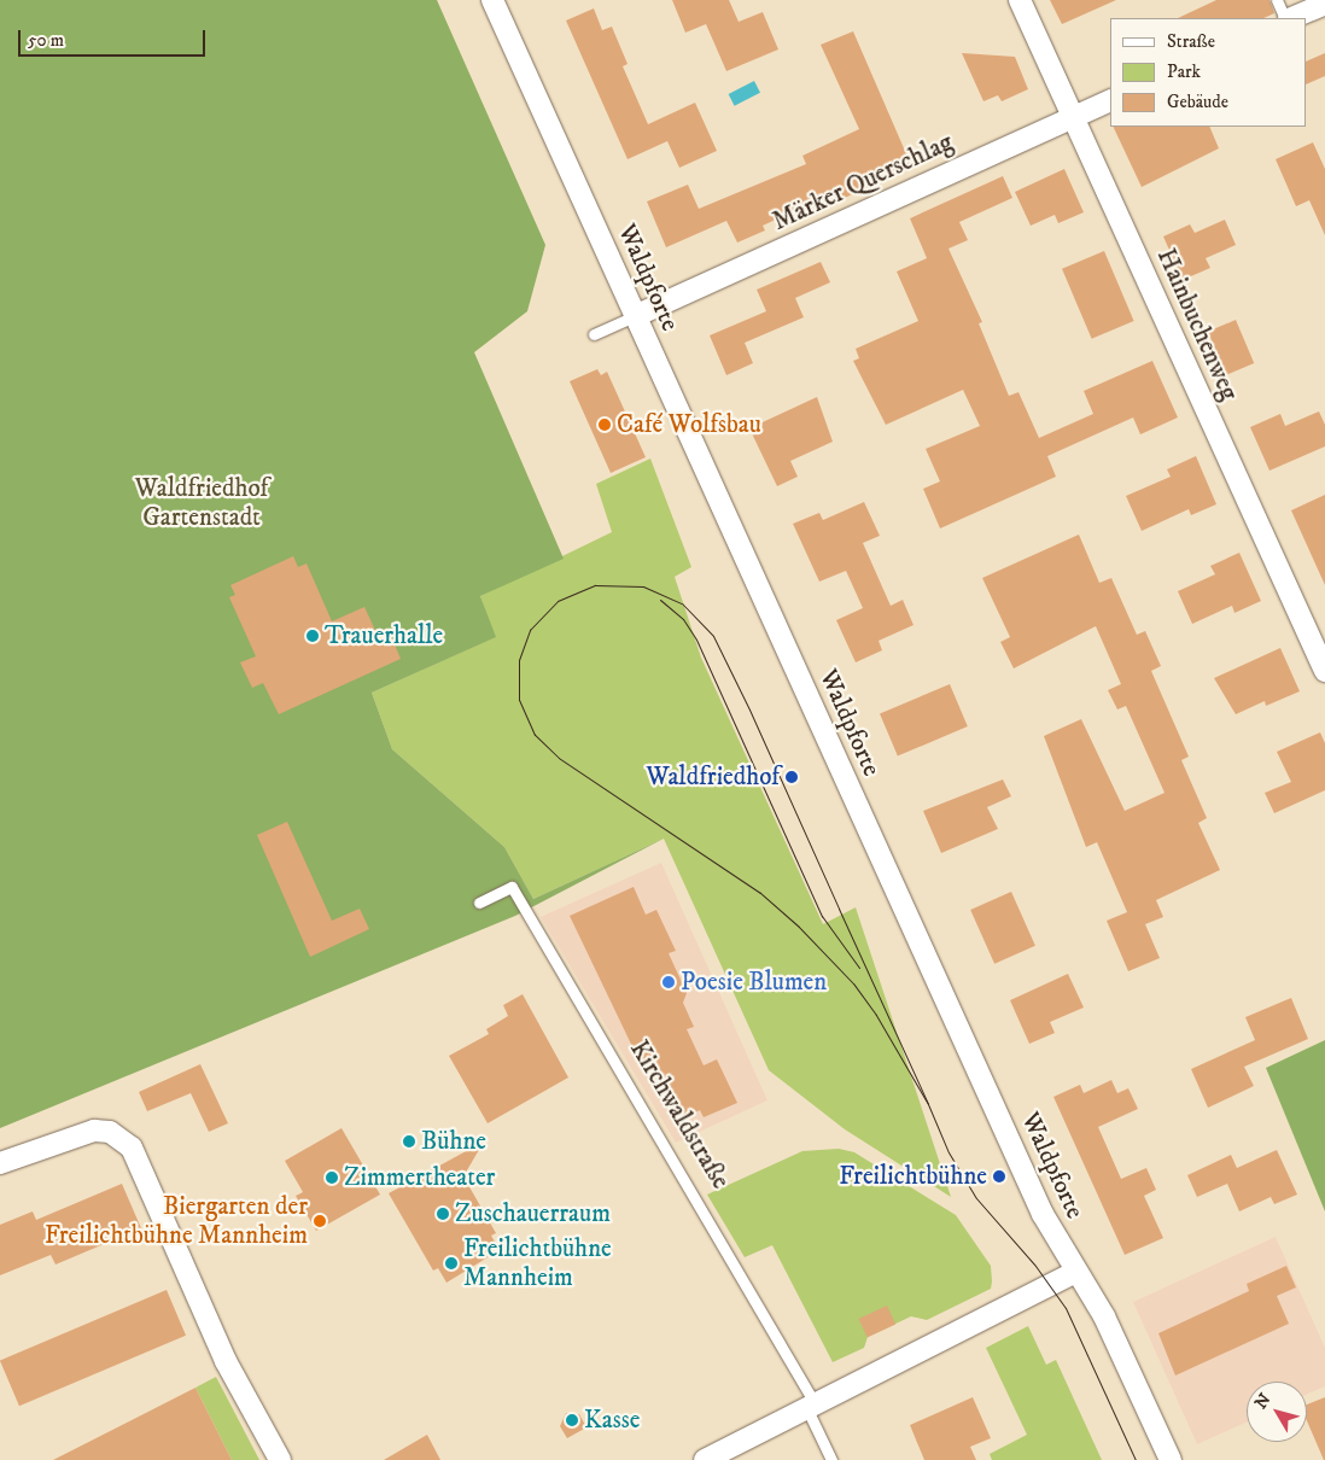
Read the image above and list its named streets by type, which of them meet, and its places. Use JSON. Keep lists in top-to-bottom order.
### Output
{
  "streets": {
    "street": ["Märker Querschlag", "Waldpforte", "Hainbuchenweg"],
    "lane": ["Kirchwaldstraße"]
  },
  "crossings": [
    ["Märker Querschlag", "Waldpforte"],
    ["Märker Querschlag", "Hainbuchenweg"]
  ],
  "parks": ["Waldfriedhof Gartenstadt"],
  "places": [
    "Café Wolfsbau",
    "Trauerhalle",
    "Waldfriedhof",
    "Poesie Blumen",
    "Bühne",
    "Freilichtbühne",
    "Zimmertheater",
    "Zuschauerraum",
    "Biergarten der Freilichtbühne Mannheim",
    "Freilichtbühne Mannheim",
    "Kasse"
  ],
  "legend": ["Straße", "Park", "Gebäude"],
  "scale_bar": "50 m",
  "north": "top left"
}
